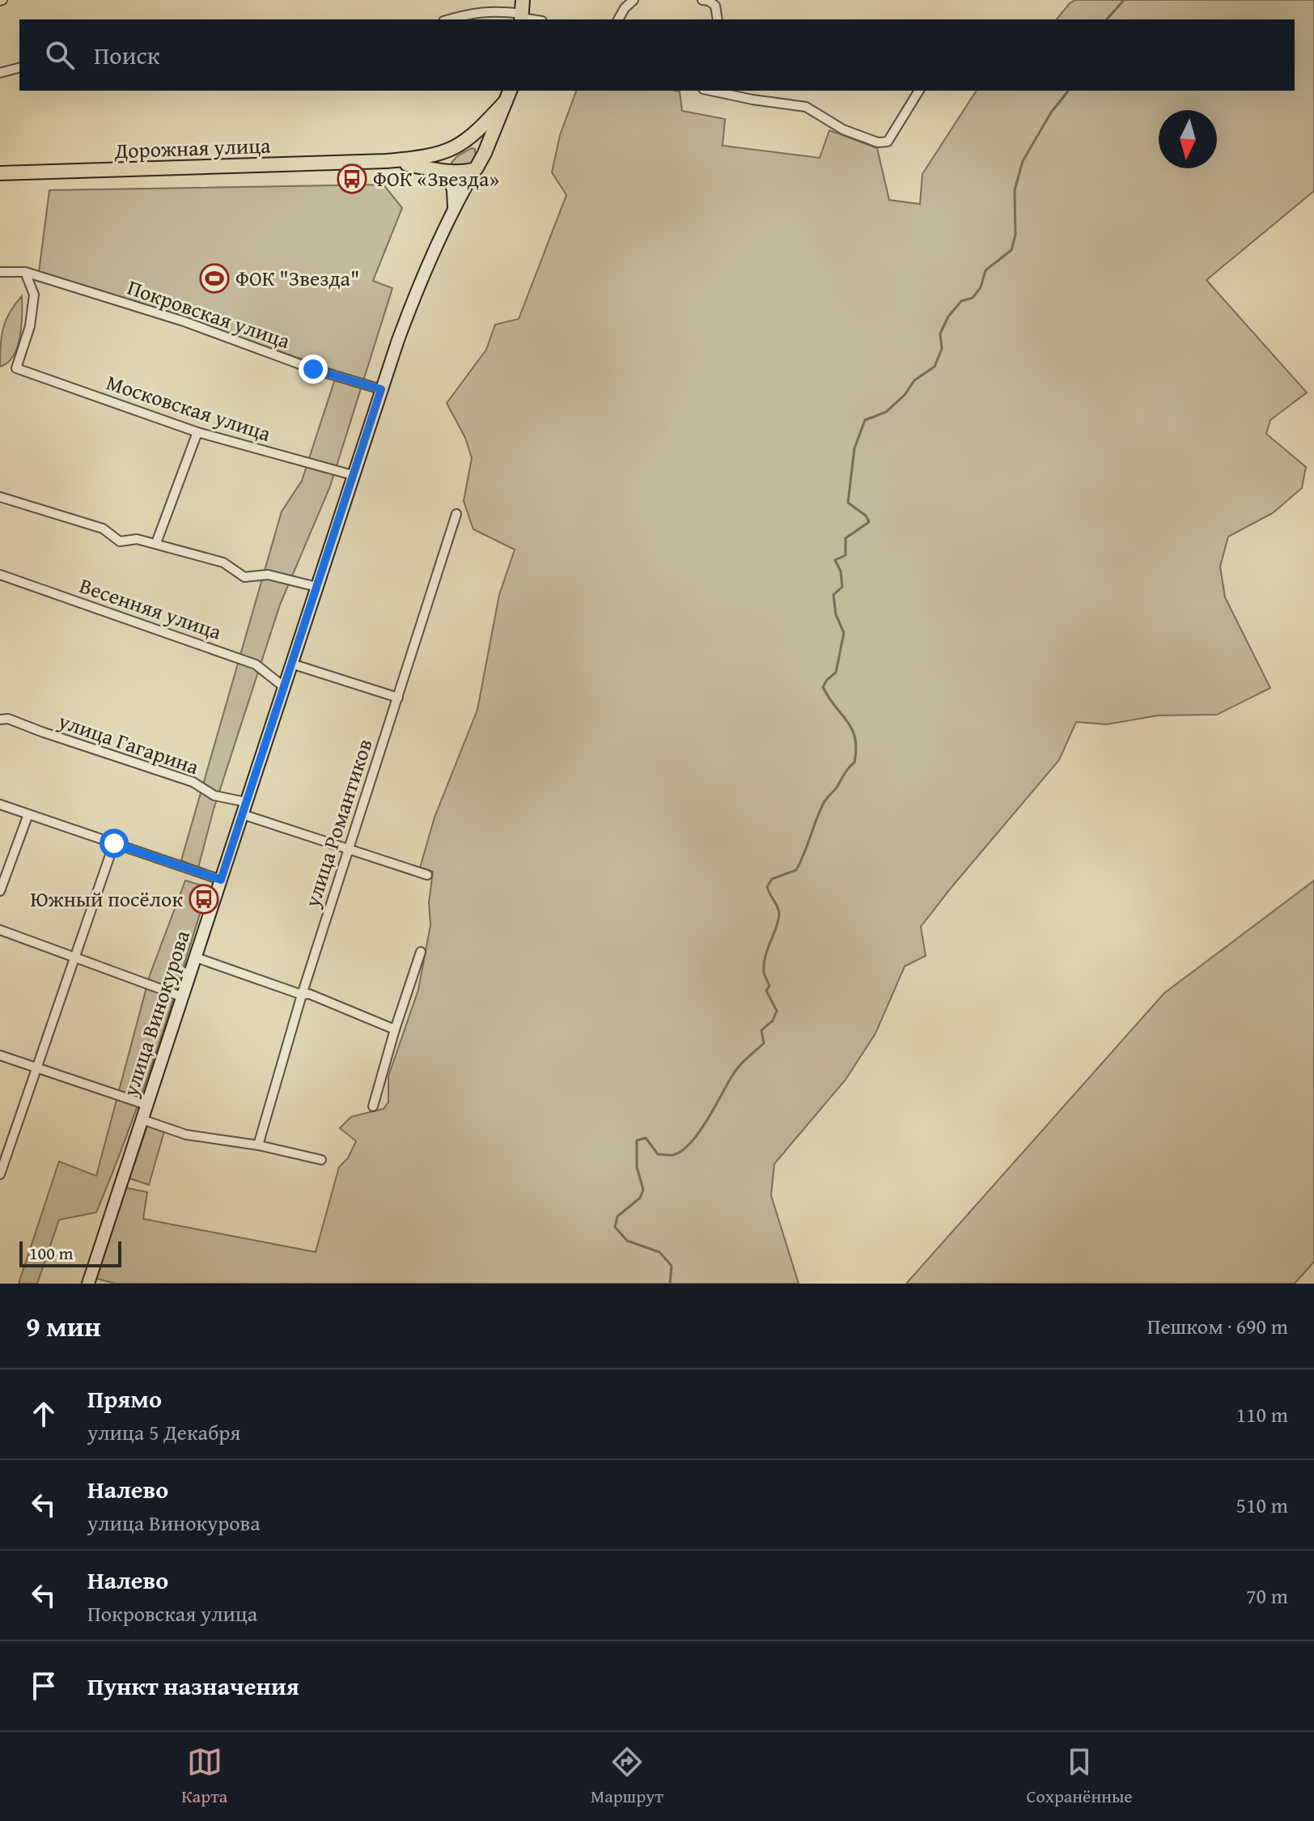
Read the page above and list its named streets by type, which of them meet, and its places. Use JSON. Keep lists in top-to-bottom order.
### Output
{
  "streets": {
    "main road": ["Дорожная улица", "улица Винокурова"],
    "street": [
      "Покровская улица",
      "Московская улица",
      "Весенняя улица",
      "улица Гагарина",
      "улица Романтиков"
    ]
  },
  "crossings": [
    ["Покровская улица", "Московская улица"],
    ["Покровская улица", "улица Винокурова"],
    ["Московская улица", "улица Винокурова"],
    ["Весенняя улица", "улица Винокурова"],
    ["улица Гагарина", "улица Винокурова"]
  ],
  "places": {
    "bus stop": ["ФОК «Звезда»", "Южный посёлок"],
    "sports": ["ФОК \"Звезда\""]
  },
  "scale_bar": "100 m",
  "north": "bottom",
  "page": {
    "search": "Поиск",
    "scale": "100 m",
    "heading": ["9 мин", "Пешком · 690 m"],
    "list": [
      ["Прямо", "улица 5 Декабря", "110 m"],
      ["Налево", "улица Винокурова", "510 m"],
      ["Налево", "Покровская улица", "70 m"],
      "Пункт назначения"
    ],
    "nav": ["Карта", "Маршрут", "Сохранённые"]
  }
}
